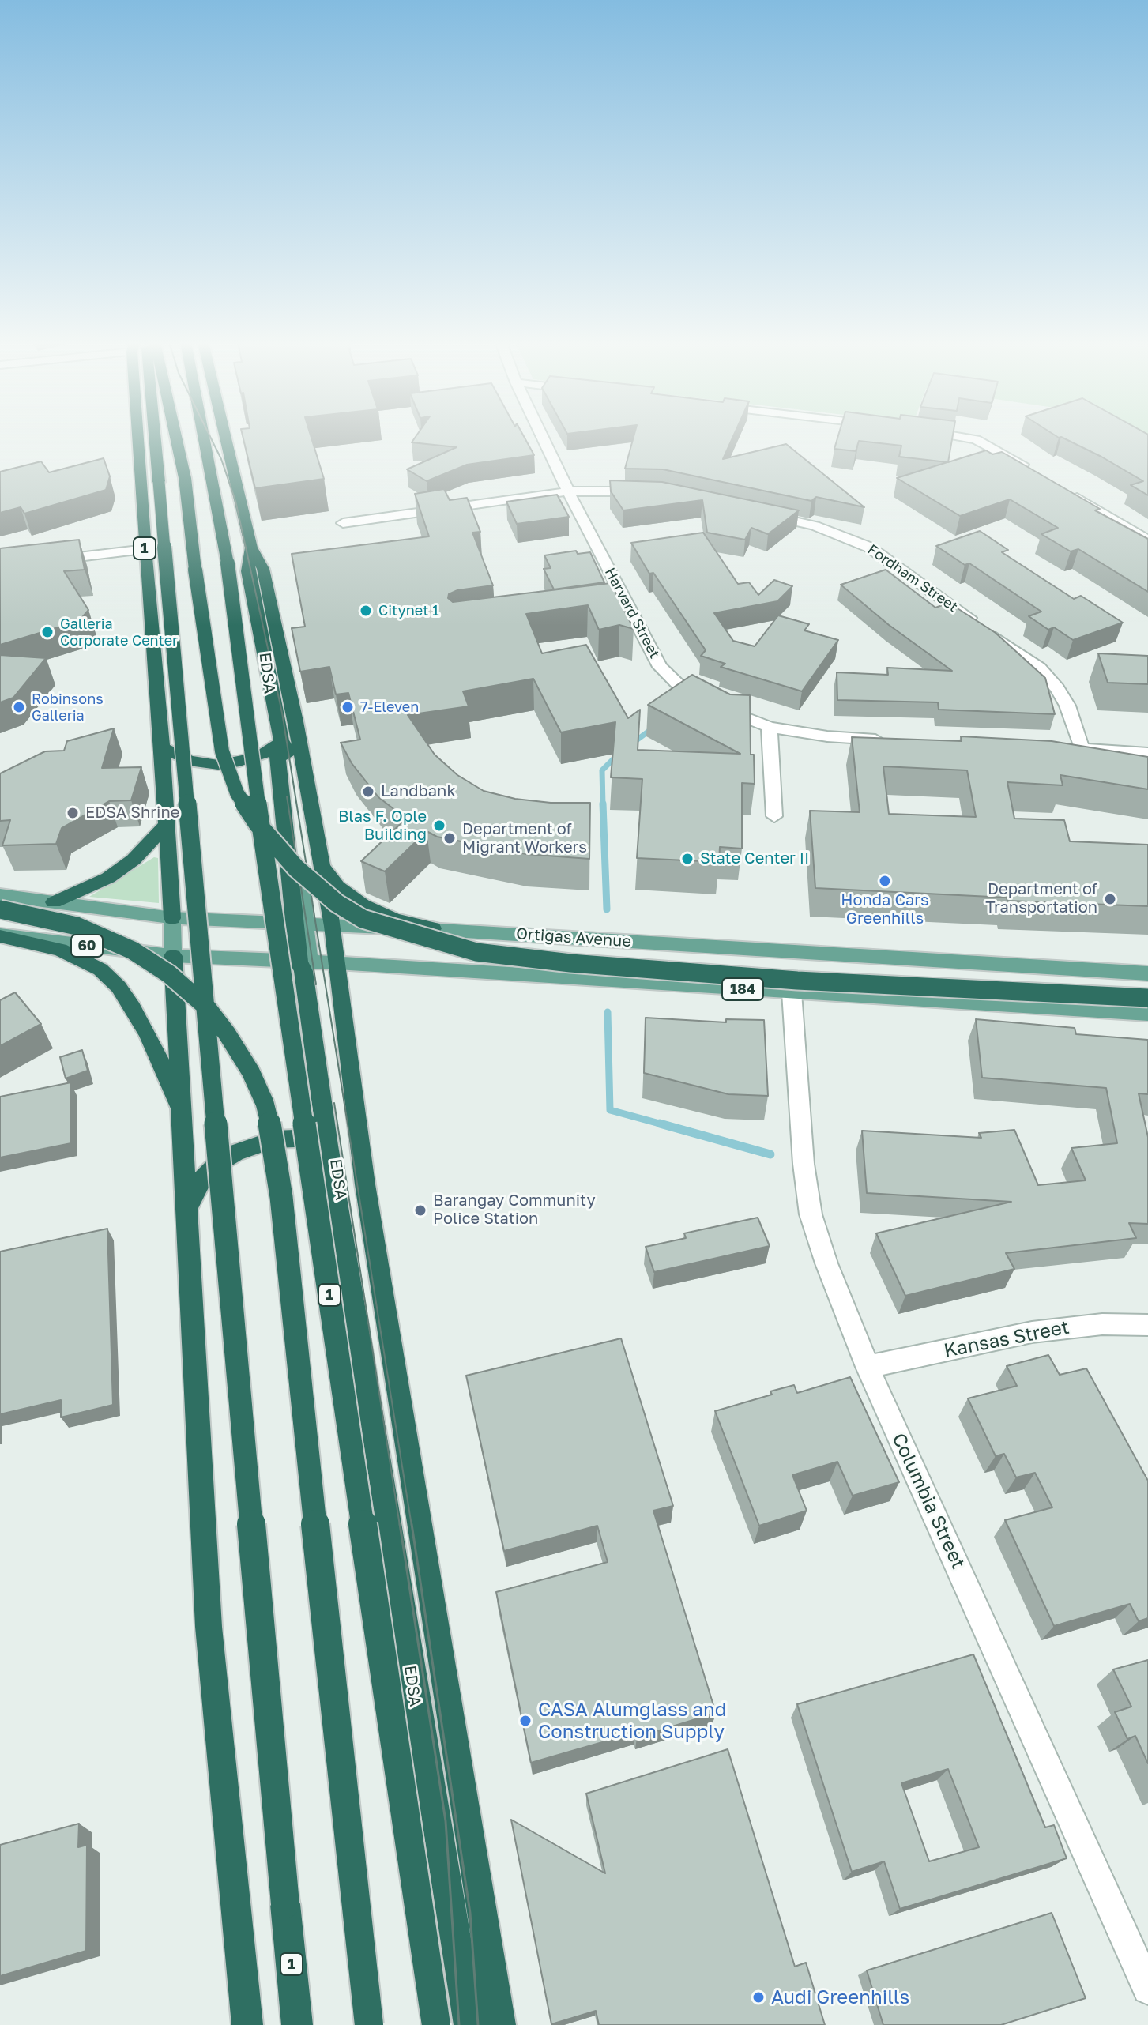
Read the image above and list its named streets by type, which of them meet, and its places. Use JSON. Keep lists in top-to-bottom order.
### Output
{
  "streets": {
    "highway": ["1", "EDSA"],
    "main road": ["Ortigas Avenue", "60", "184"],
    "street": [
      "Fordham Street",
      "Harvard Street",
      "Kansas Street",
      "Columbia Street"
    ]
  },
  "crossings": [
    ["1", "Ortigas Avenue"],
    ["1", "60"],
    ["1", "184"],
    ["Ortigas Avenue", "184"],
    ["60", "184"],
    ["184", "Columbia Street"],
    ["Kansas Street", "Columbia Street"]
  ],
  "places": [
    "Citynet 1",
    "Galleria Corporate Center",
    "Robinsons Galleria",
    "7-Eleven",
    "Landbank",
    "EDSA Shrine",
    "Blas F. Ople Building",
    "Department of Migrant Workers",
    "State Center II",
    "Honda Cars Greenhills",
    "Department of Transportation",
    "Barangay Community Police Station",
    "CASA Alumglass and Construction Supply",
    "Audi Greenhills"
  ]
}
